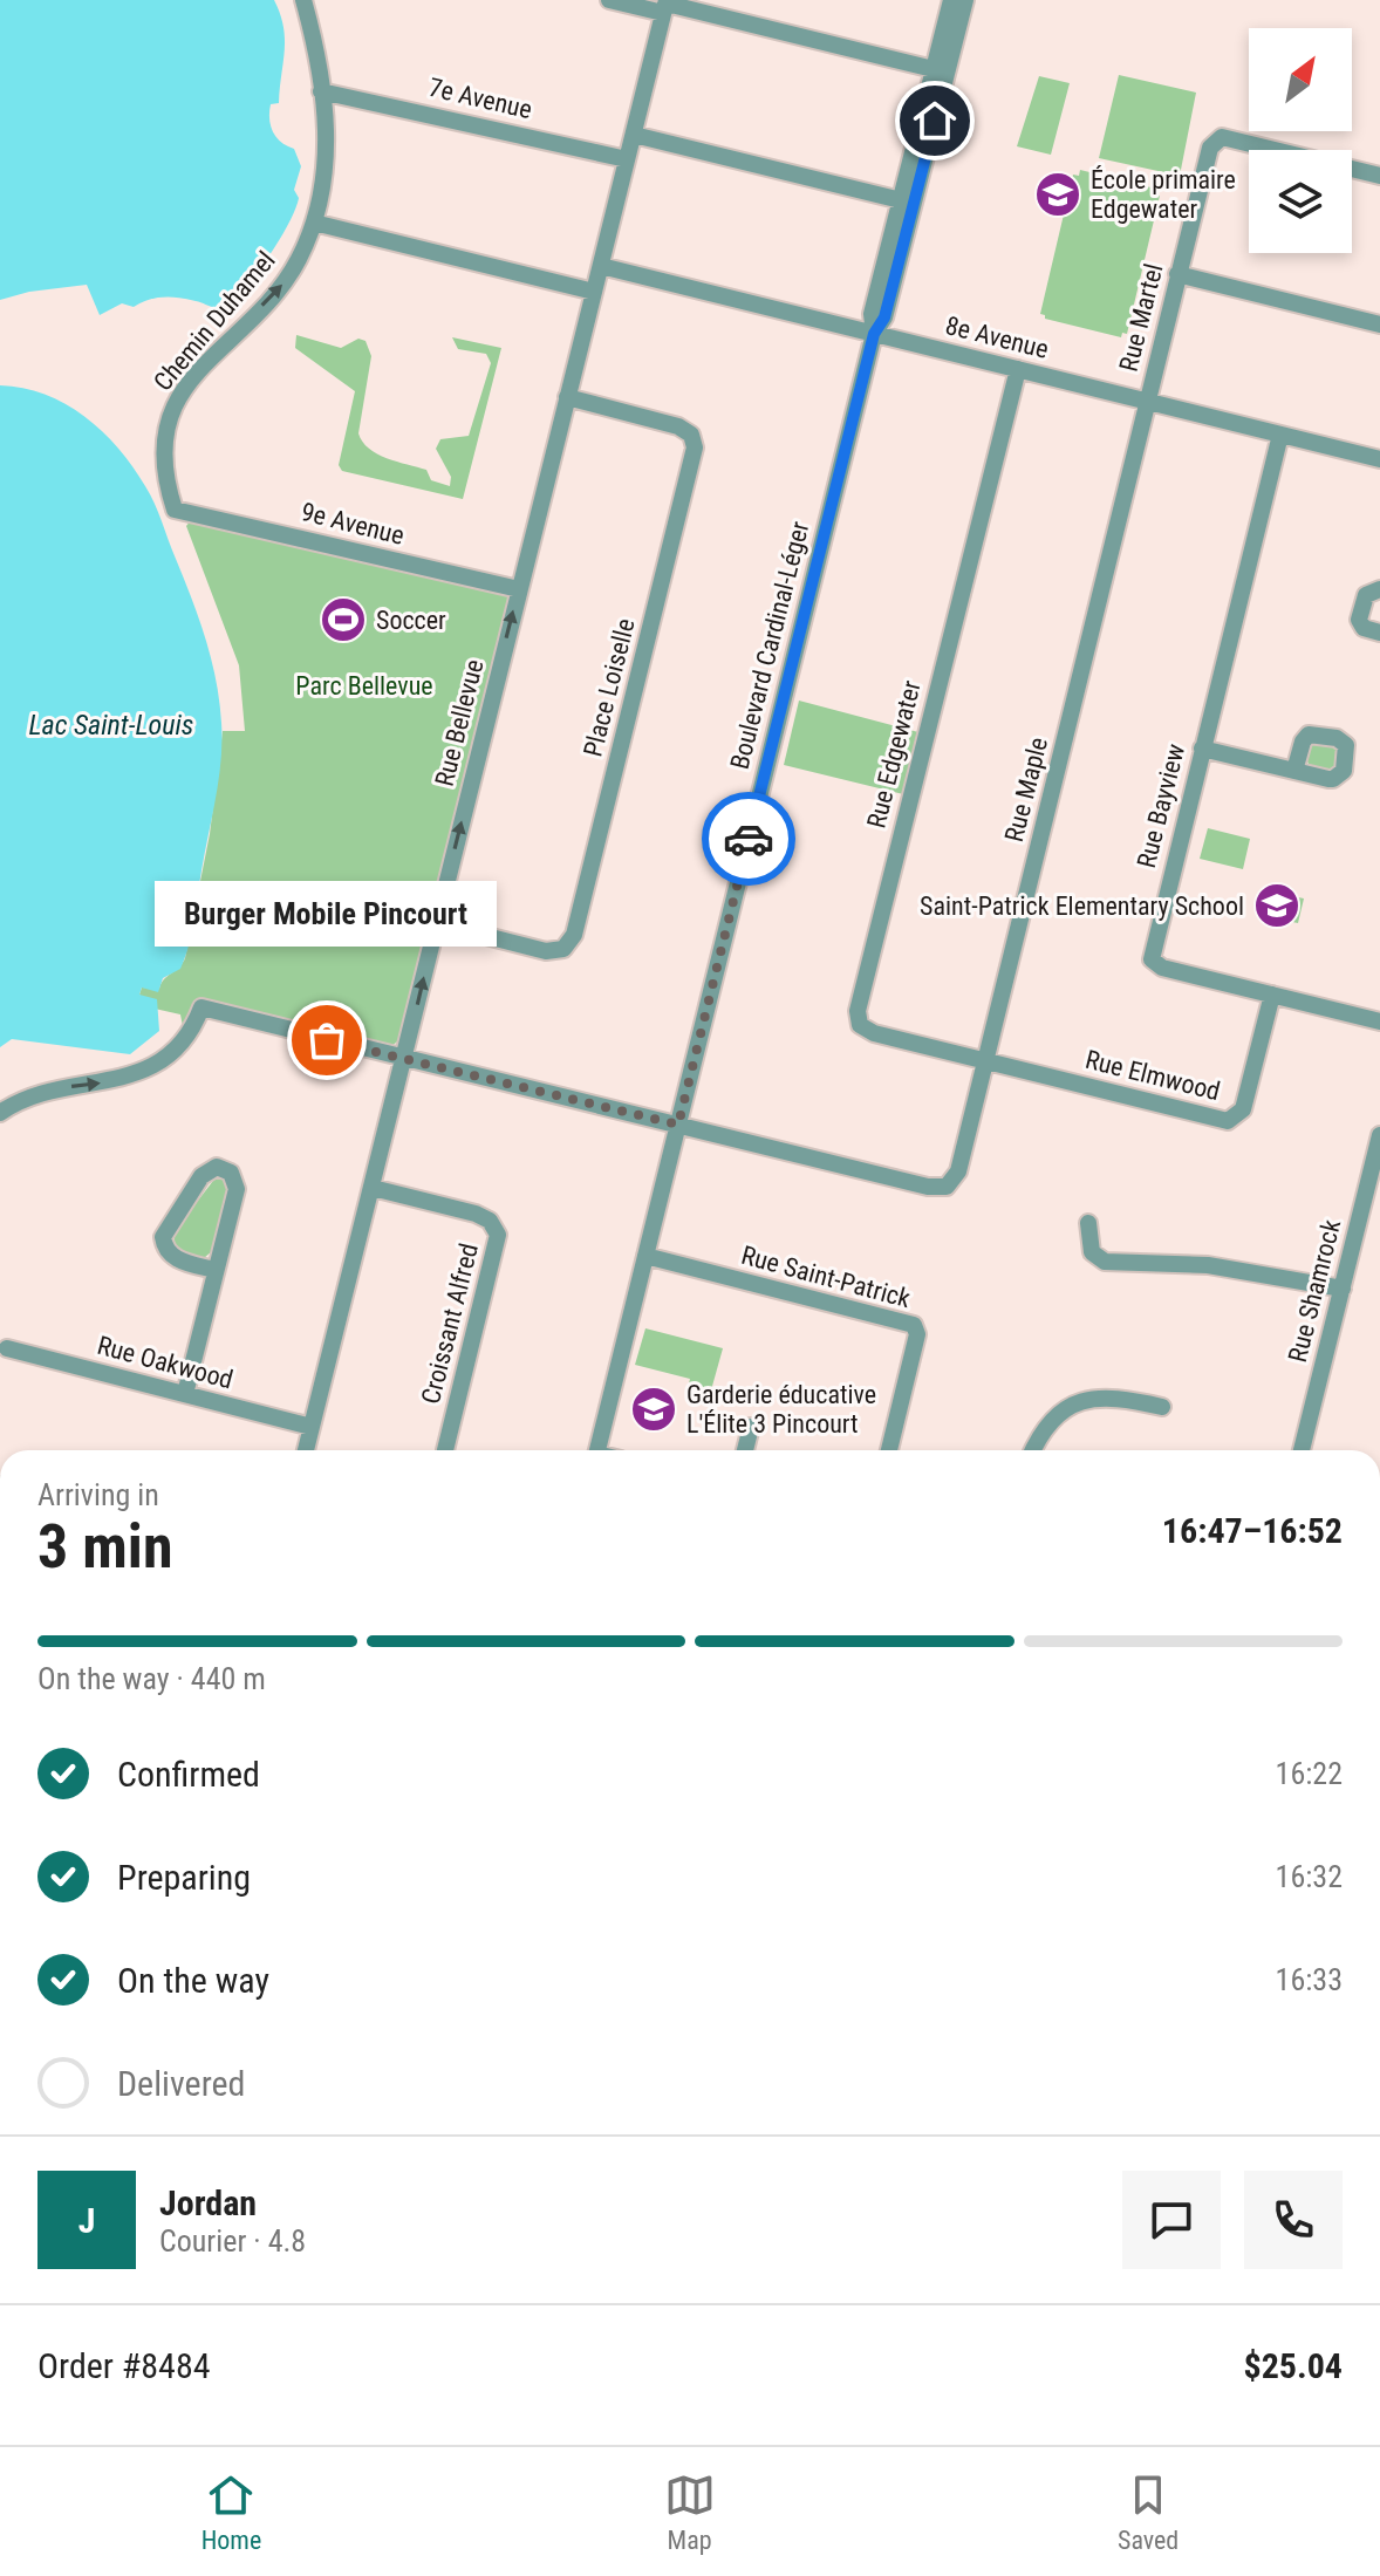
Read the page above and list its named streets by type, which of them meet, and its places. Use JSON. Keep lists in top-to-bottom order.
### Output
{
  "streets": {
    "street": [
      "7e Avenue",
      "Rue Martel",
      "Chemin Duhamel",
      "8e Avenue",
      "9e Avenue",
      "Boulevard Cardinal-Léger",
      "Place Loiselle",
      "Rue Bellevue",
      "Rue Edgewater",
      "Rue Maple",
      "Rue Bayview",
      "Rue Elmwood",
      "Rue Saint-Patrick",
      "Rue Shamrock",
      "Croissant Alfred",
      "Rue Oakwood"
    ]
  },
  "crossings": [
    ["7e Avenue", "Chemin Duhamel"],
    ["7e Avenue", "Rue Bellevue"],
    ["Rue Martel", "8e Avenue"],
    ["Rue Martel", "Rue Maple"],
    ["Chemin Duhamel", "9e Avenue"],
    ["8e Avenue", "Boulevard Cardinal-Léger"],
    ["8e Avenue", "Rue Bellevue"],
    ["8e Avenue", "Rue Edgewater"],
    ["8e Avenue", "Rue Maple"],
    ["8e Avenue", "Rue Bayview"],
    ["9e Avenue", "Rue Bellevue"],
    ["Boulevard Cardinal-Léger", "Rue Maple"],
    ["Boulevard Cardinal-Léger", "Rue Saint-Patrick"],
    ["Place Loiselle", "Rue Bellevue"],
    ["Rue Bellevue", "Croissant Alfred"],
    ["Rue Bellevue", "Rue Oakwood"],
    ["Rue Edgewater", "Rue Maple"],
    ["Rue Edgewater", "Rue Elmwood"],
    ["Rue Maple", "Rue Elmwood"],
    ["Rue Bayview", "Rue Elmwood"]
  ],
  "one_way": ["Chemin Duhamel"],
  "water": ["Lac Saint-Louis"],
  "parks": ["Parc Bellevue"],
  "places": {
    "school or university": ["École primaire Edgewater", "Saint-Patrick Elementary School", "Garderie éducative L'Élite 3 Pincourt"],
    "sports": ["Soccer"],
    "other": ["Burger Mobile Pincourt"]
  },
  "north": "top right",
  "page": {
    "bubble": "Burger Mobile Pincourt",
    "heading": ["3 min", "Arriving in", "16:47–16:52"],
    "panel": [
      "Jordan",
      "Courier · 4.8",
      "Order #8484",
      "$25.04"
    ],
    "bar": "On the way · 440 m",
    "list": [
      ["Confirmed", "16:22"],
      ["Preparing", "16:32"],
      ["On the way", "16:33"],
      "Delivered"
    ],
    "round": "J",
    "tabs": ["Home", "Map", "Saved"]
  }
}
